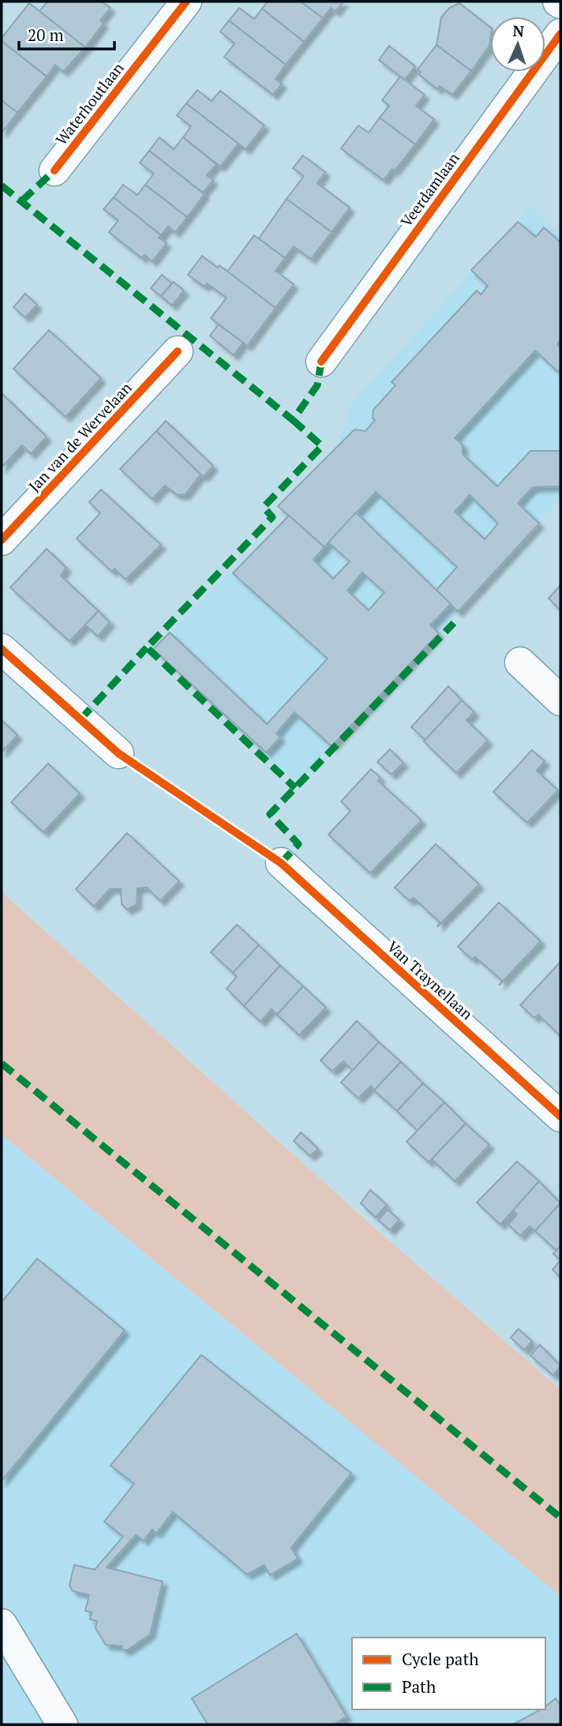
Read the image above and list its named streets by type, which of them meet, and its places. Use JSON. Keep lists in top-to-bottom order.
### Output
{
  "streets": {
    "street": [
      "Waterhoutlaan",
      "Veerdamlaan",
      "Jan van de Wervelaan",
      "Van Traynellaan"
    ]
  },
  "legend": ["Cycle path", "Path"],
  "scale_bar": "20 m",
  "north": "top"
}
